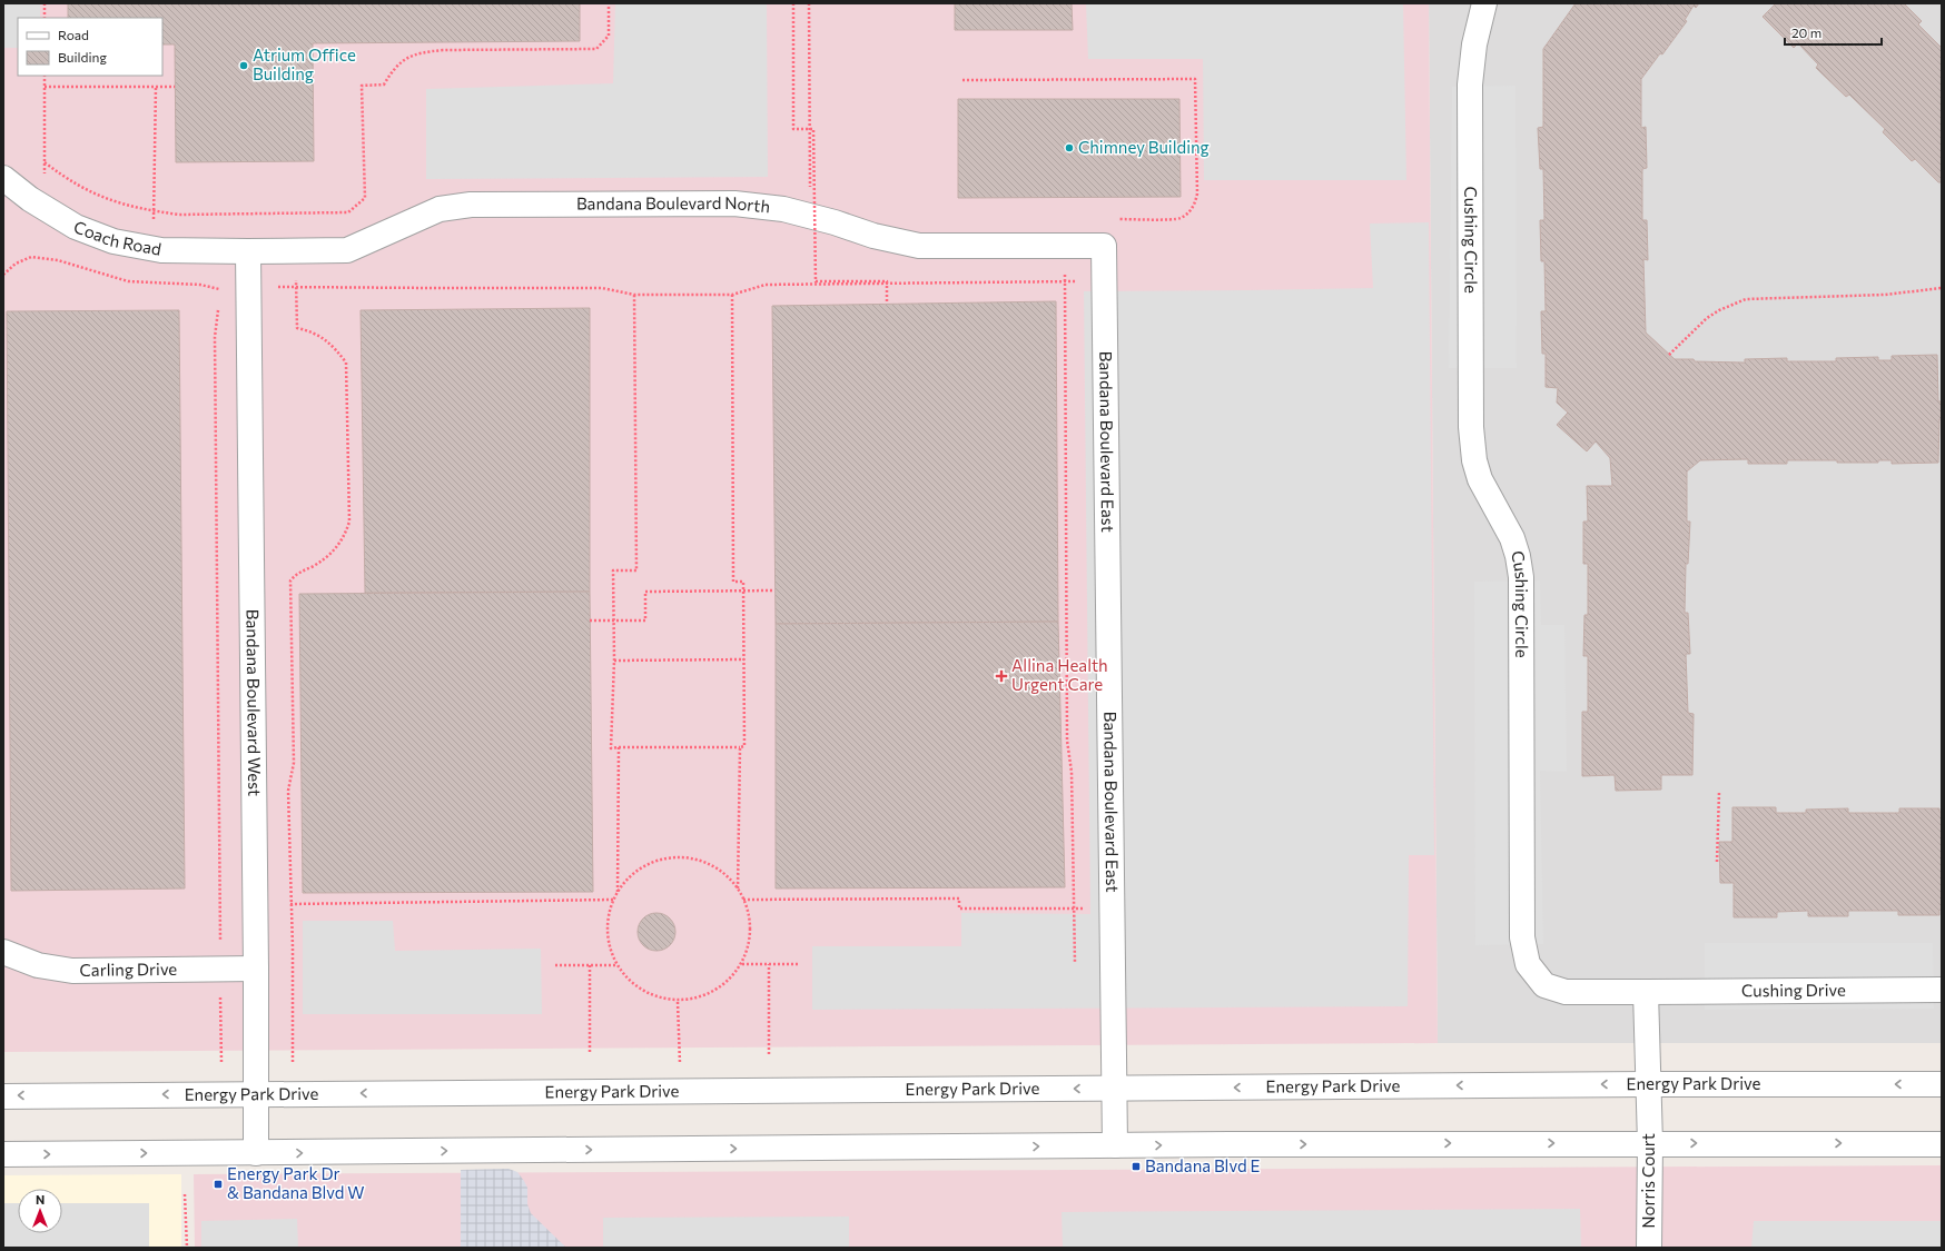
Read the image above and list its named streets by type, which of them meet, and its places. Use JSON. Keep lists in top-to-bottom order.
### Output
{
  "streets": {
    "street": [
      "Bandana Boulevard North",
      "Coach Road",
      "Cushing Circle",
      "Bandana Boulevard East",
      "Bandana Boulevard West",
      "Carling Drive",
      "Cushing Drive",
      "Energy Park Drive",
      "Norris Court"
    ]
  },
  "crossings": [
    ["Bandana Boulevard North", "Coach Road"],
    ["Bandana Boulevard North", "Bandana Boulevard East"],
    ["Bandana Boulevard North", "Bandana Boulevard West"],
    ["Coach Road", "Bandana Boulevard West"],
    ["Cushing Circle", "Cushing Drive"],
    ["Bandana Boulevard East", "Energy Park Drive"],
    ["Bandana Boulevard West", "Carling Drive"],
    ["Bandana Boulevard West", "Energy Park Drive"],
    ["Energy Park Drive", "Norris Court"]
  ],
  "places": {
    "other": ["Atrium Office Building", "Chimney Building"],
    "health": ["Allina Health Urgent Care"],
    "transit": ["Bandana Blvd E", "Energy Park Dr & Bandana Blvd W"]
  },
  "legend": ["Road", "Building"],
  "scale_bar": "20 m",
  "north": "top"
}
